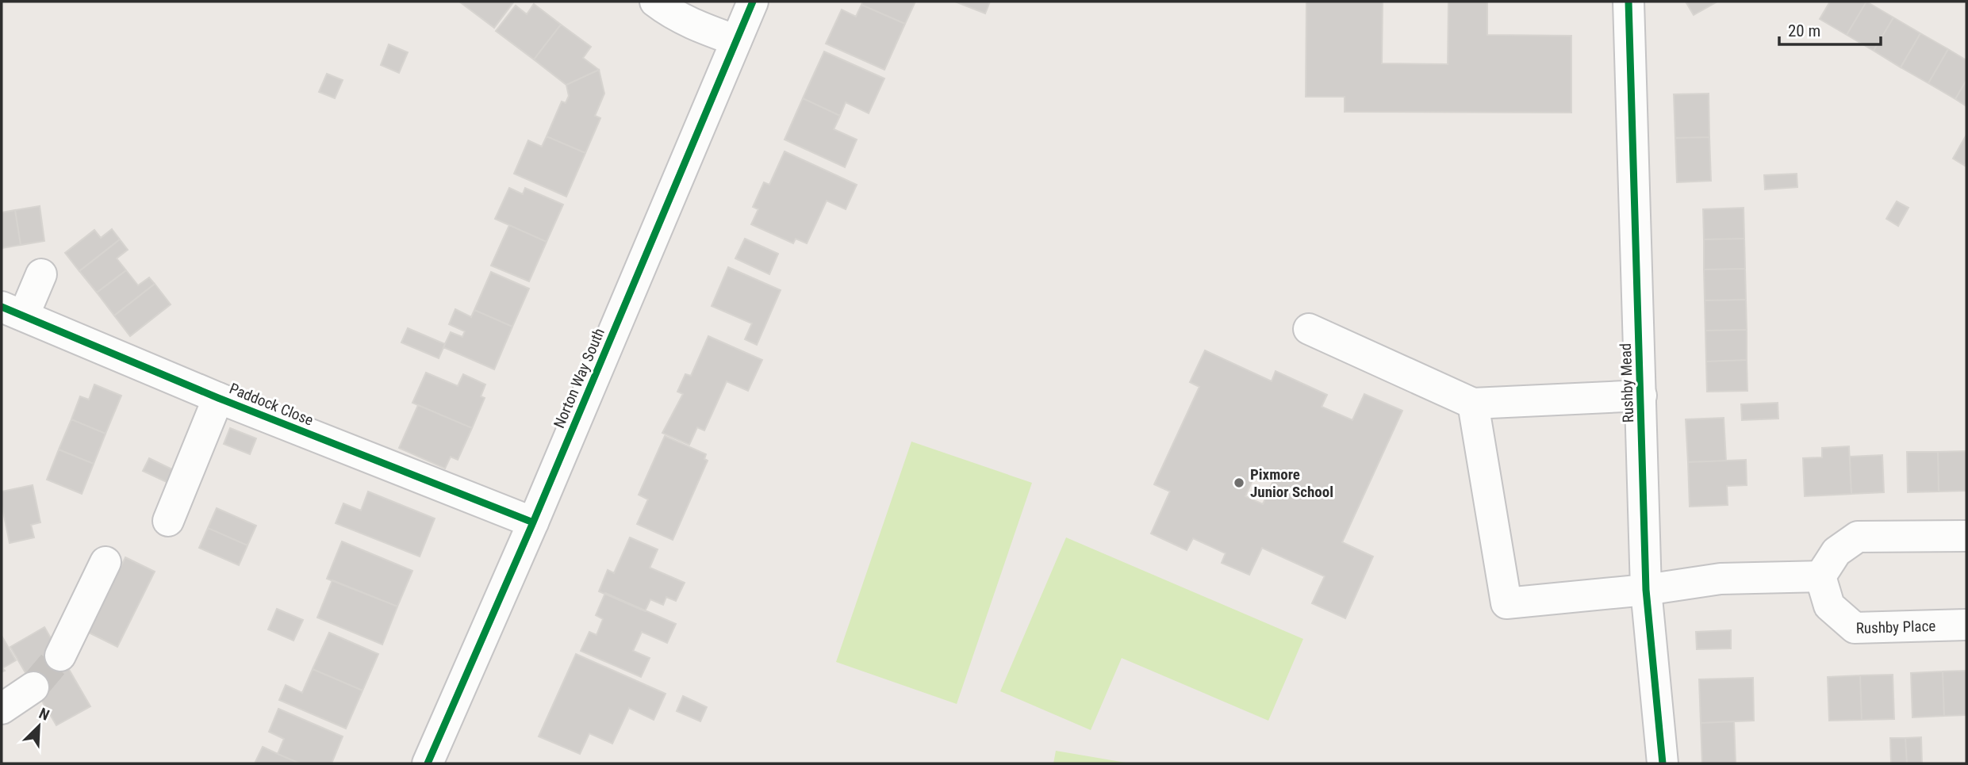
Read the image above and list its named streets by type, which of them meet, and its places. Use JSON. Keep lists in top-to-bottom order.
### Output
{
  "streets": {
    "street": [
      "Norton Way South",
      "Rushby Mead",
      "Paddock Close",
      "Rushby Place"
    ]
  },
  "crossings": [
    ["Norton Way South", "Paddock Close"]
  ],
  "places": ["Pixmore Junior School"],
  "scale_bar": "20 m",
  "north": "top right"
}
